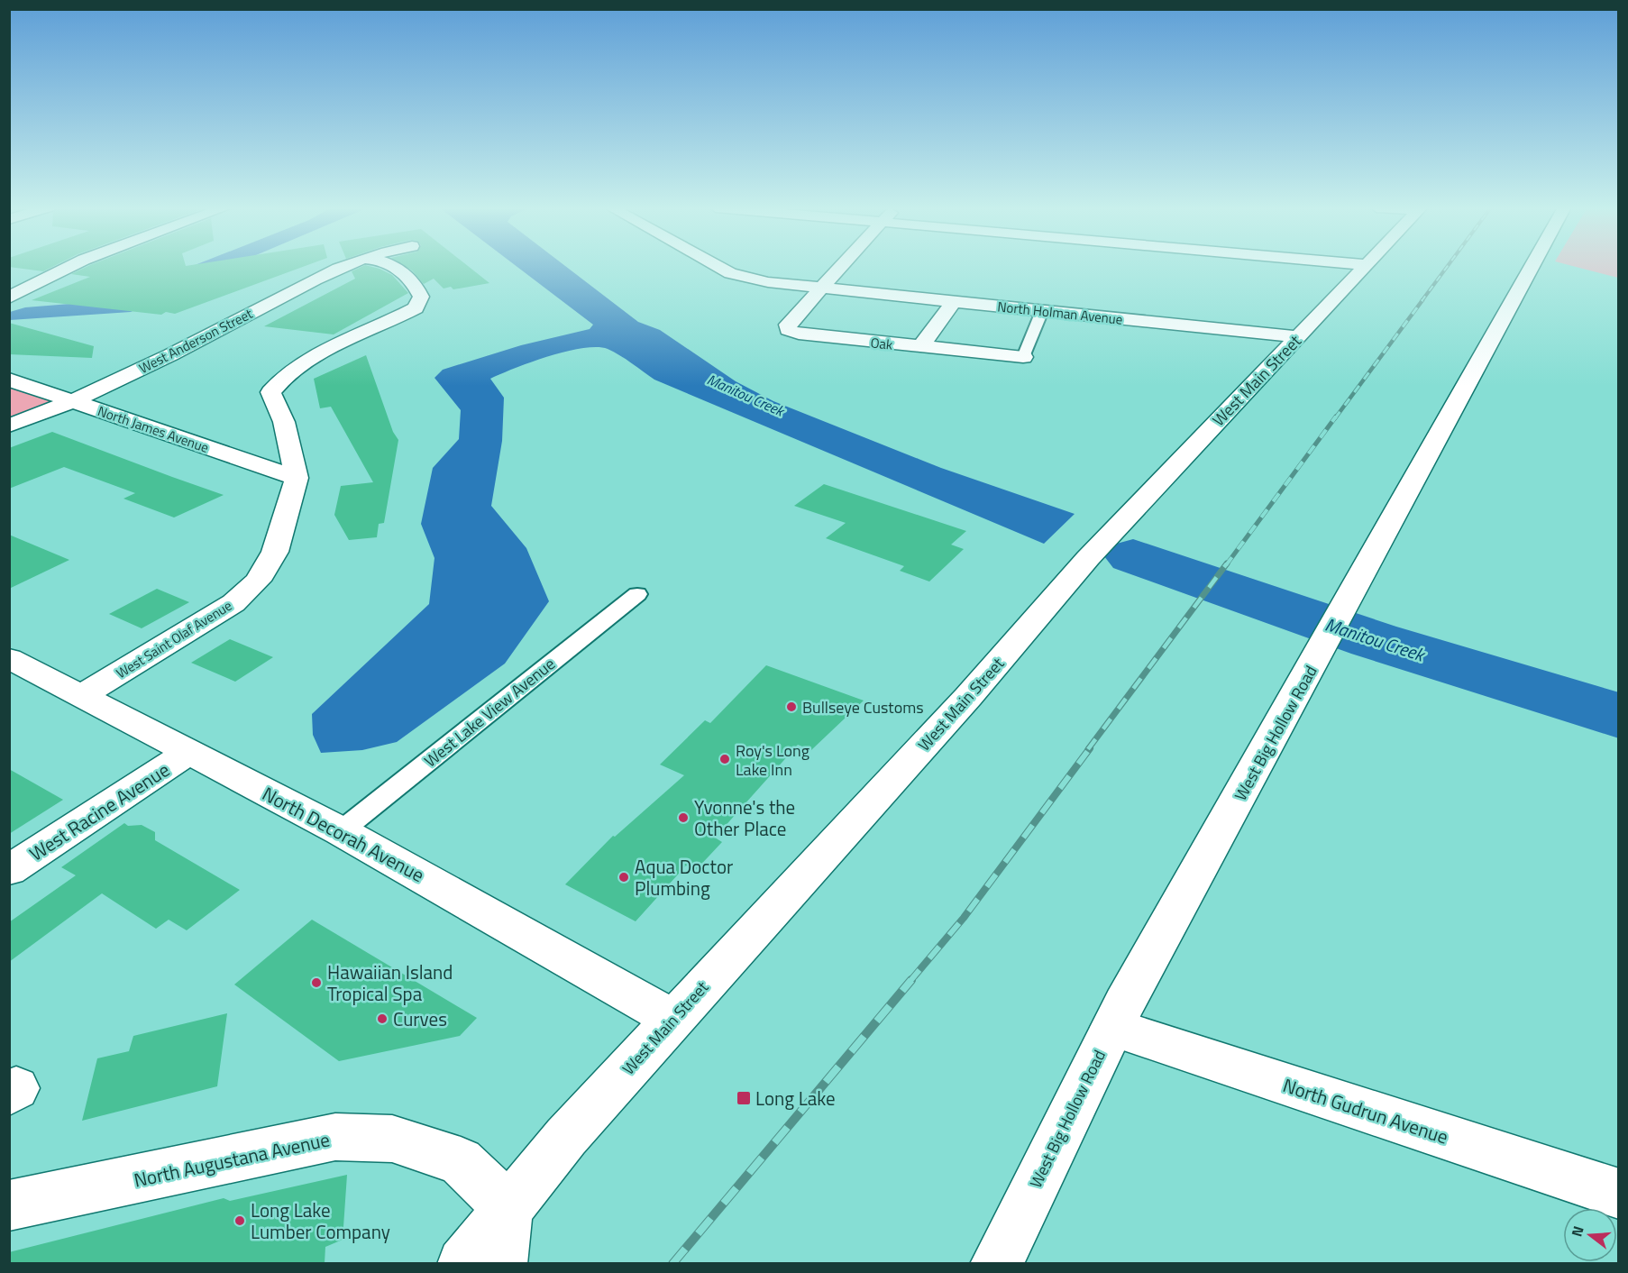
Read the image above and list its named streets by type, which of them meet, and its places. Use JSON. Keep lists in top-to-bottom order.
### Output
{
  "streets": {
    "street": [
      "North Holman Avenue",
      "West Anderson Street",
      "Oak",
      "West Main Street",
      "North James Avenue",
      "West Saint Olaf Avenue",
      "West Big Hollow Road",
      "West Racine Avenue",
      "North Decorah Avenue",
      "North Gudrun Avenue",
      "North Augustana Avenue"
    ],
    "lane": ["West Lake View Avenue"]
  },
  "crossings": [
    ["North Holman Avenue", "Oak"],
    ["North Holman Avenue", "West Main Street"],
    ["West Anderson Street", "North James Avenue"],
    ["West Main Street", "North Decorah Avenue"],
    ["West Main Street", "North Augustana Avenue"],
    ["North James Avenue", "West Saint Olaf Avenue"],
    ["West Saint Olaf Avenue", "North Decorah Avenue"],
    ["West Lake View Avenue", "North Decorah Avenue"],
    ["West Big Hollow Road", "North Gudrun Avenue"],
    ["West Racine Avenue", "North Decorah Avenue"]
  ],
  "water": ["Manitou Creek"],
  "places": {
    "other": [
      "Bullseye Customs",
      "Roy's Long Lake Inn",
      "Yvonne's the Other Place",
      "Aqua Doctor Plumbing",
      "Hawaiian Island Tropical Spa",
      "Curves",
      "Long Lake Lumber Company"
    ],
    "transit": ["Long Lake"]
  },
  "north": "left"
}
